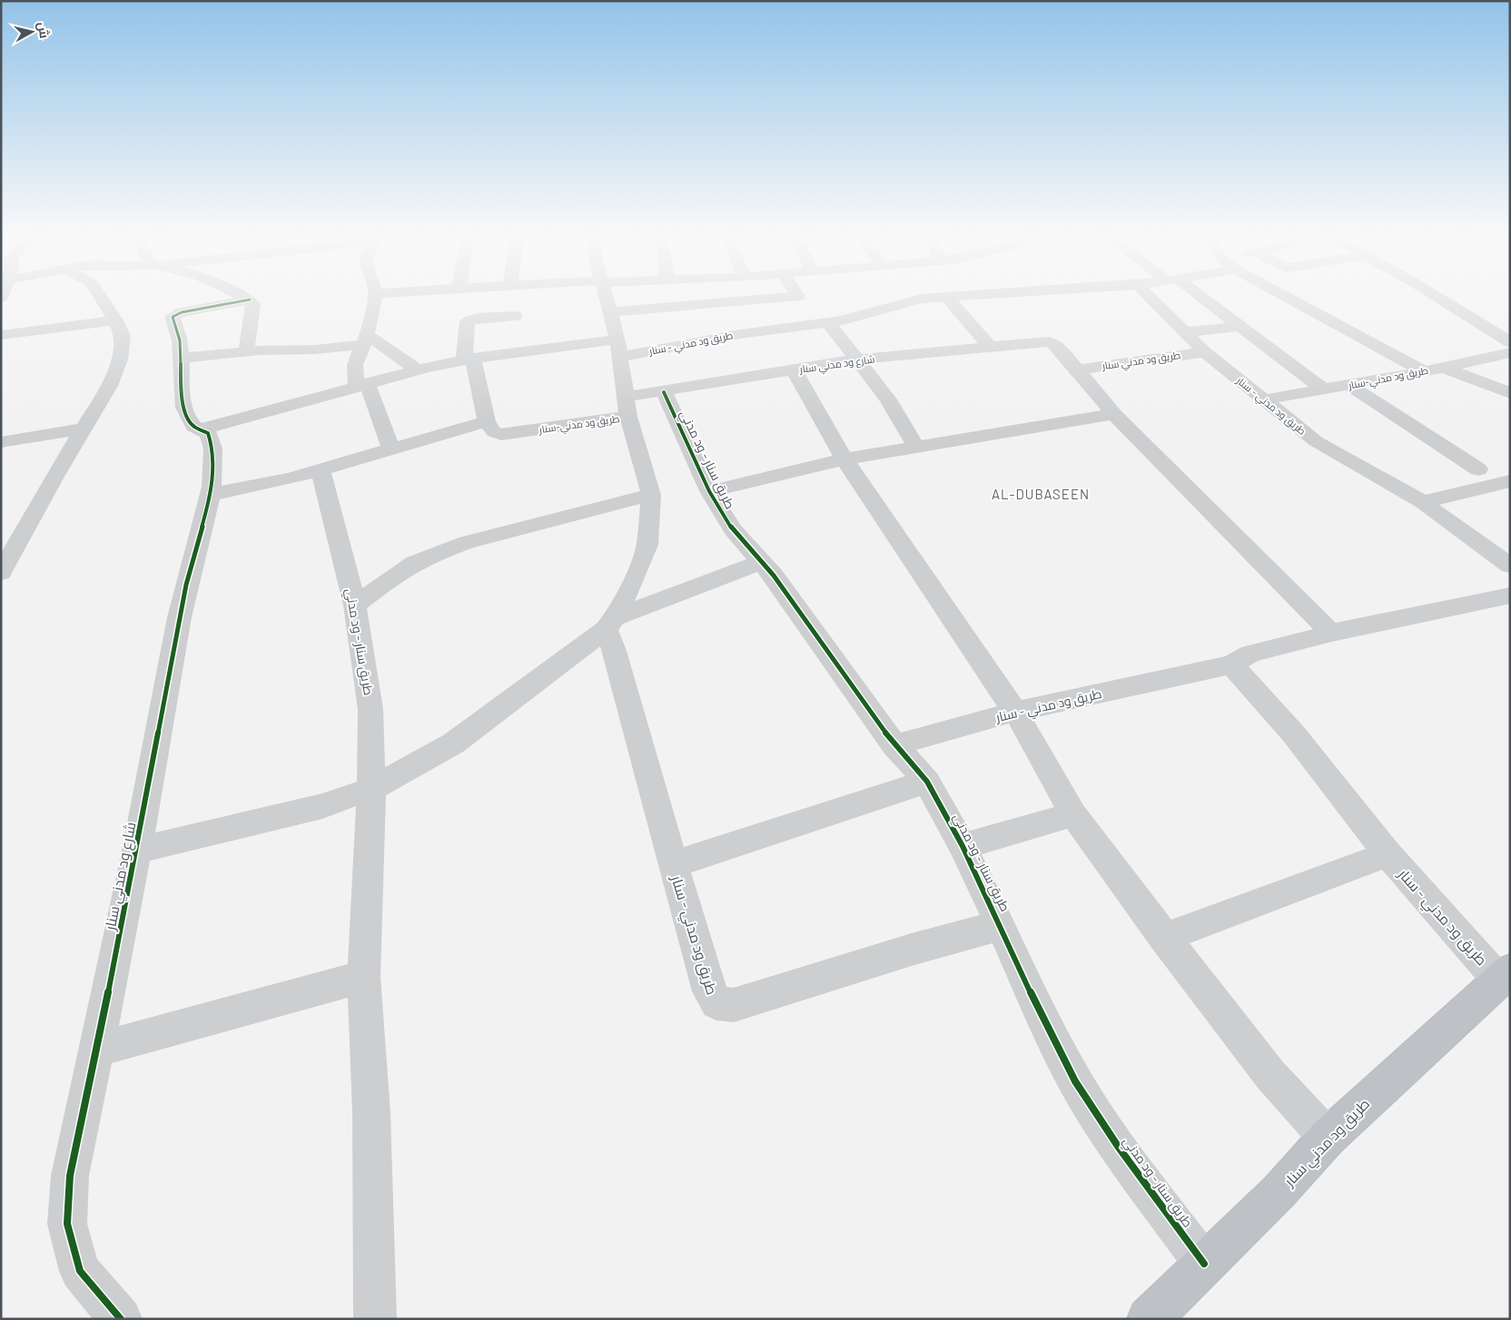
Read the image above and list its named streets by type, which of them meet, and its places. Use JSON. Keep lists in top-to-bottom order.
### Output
{
  "streets": {
    "highway": ["طريق ود مدني سنار"],
    "street": [
      "طريق ود مدني - سنار",
      "شارع ود مدني سنار",
      "طريق ود مدني-سنار",
      "طريق سنار - ود مدني"
    ]
  },
  "crossings": [
    ["طريق ود مدني - سنار", "طريق ود مدني سنار"],
    ["طريق ود مدني - سنار", "طريق ود مدني-سنار"],
    ["طريق ود مدني - سنار", "طريق سنار - ود مدني"],
    ["طريق ود مدني سنار", "شارع ود مدني سنار"],
    ["طريق ود مدني سنار", "طريق سنار - ود مدني"],
    ["شارع ود مدني سنار", "طريق ود مدني-سنار"],
    ["شارع ود مدني سنار", "طريق سنار - ود مدني"]
  ],
  "districts": ["AL-DUBASEEN"],
  "north": "right"
}
